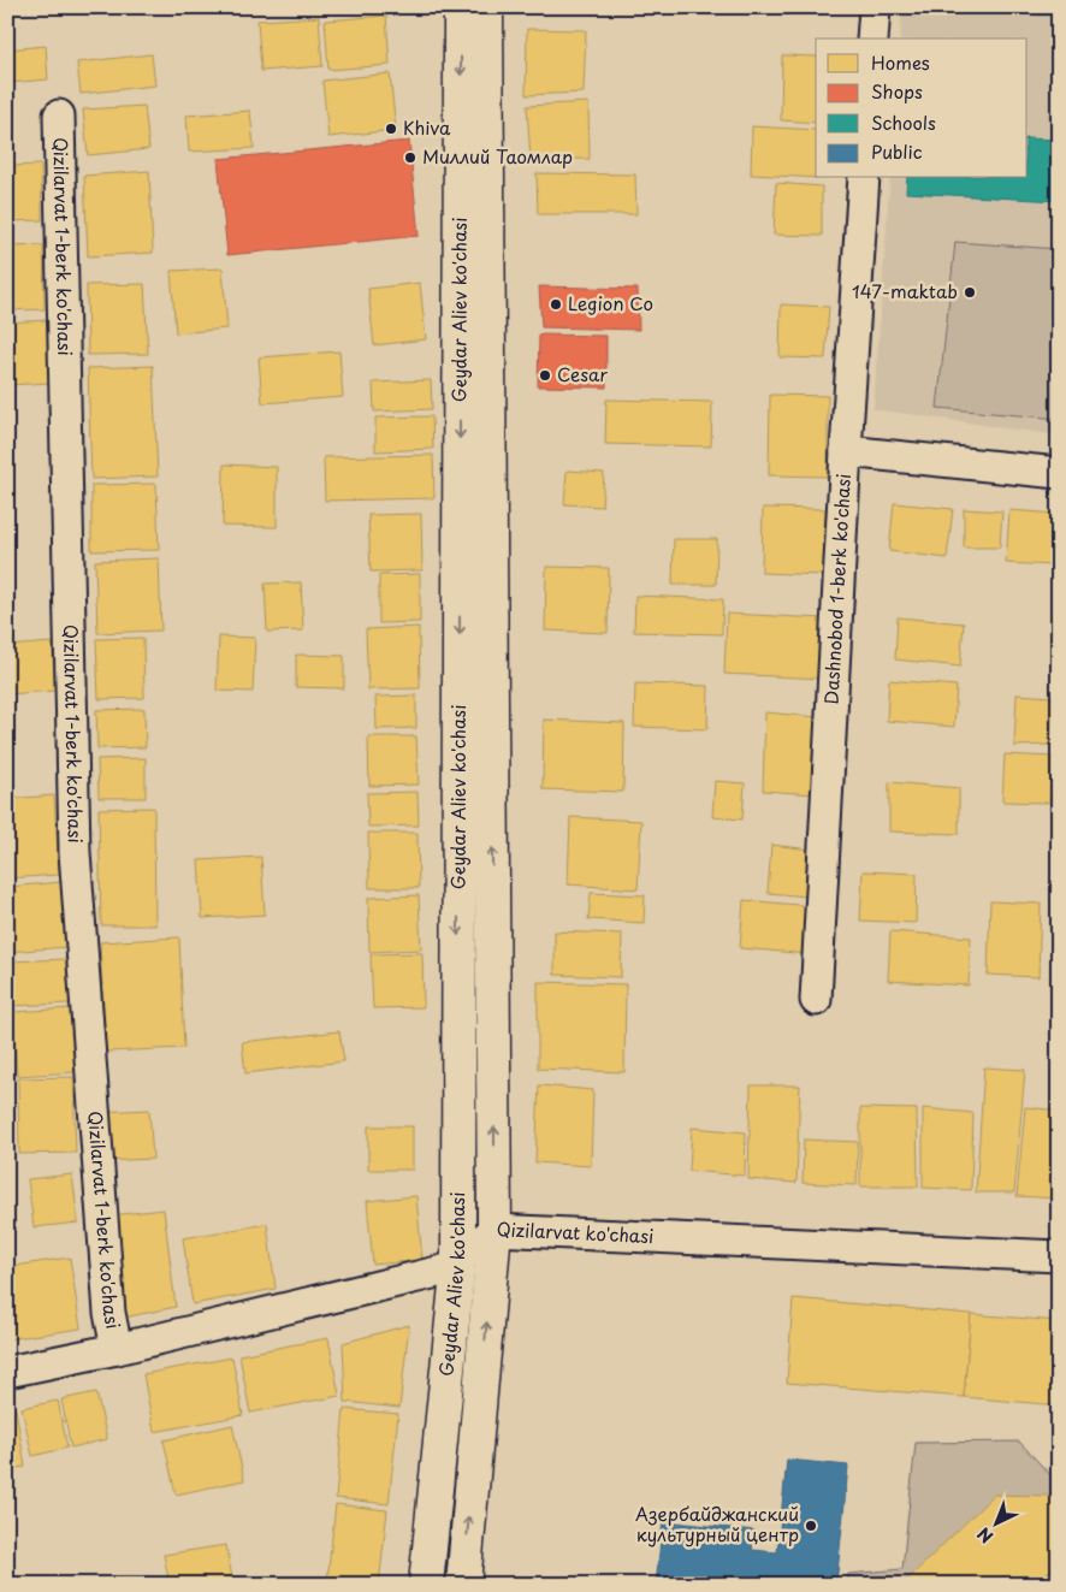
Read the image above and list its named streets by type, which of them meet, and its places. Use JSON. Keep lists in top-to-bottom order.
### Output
{
  "streets": {
    "main road": ["Geydar Aliev ko'chasi"],
    "street": ["Qizilarvat 1-berk ko'chasi", "Dashnobod 1-berk ko'chasi", "Qizilarvat ko'chasi"]
  },
  "crossings": [
    ["Qizilarvat 1-berk ko'chasi", "Qizilarvat ko'chasi"],
    ["Geydar Aliev ko'chasi", "Qizilarvat ko'chasi"]
  ],
  "places": [
    "Khiva",
    "Миллий Таомлар",
    "147-maktab",
    "Legion Co",
    "Cesar",
    "Азербайджанский культурный центр"
  ],
  "legend": [
    "Homes",
    "Shops",
    "Schools",
    "Public"
  ],
  "north": "bottom left"
}
